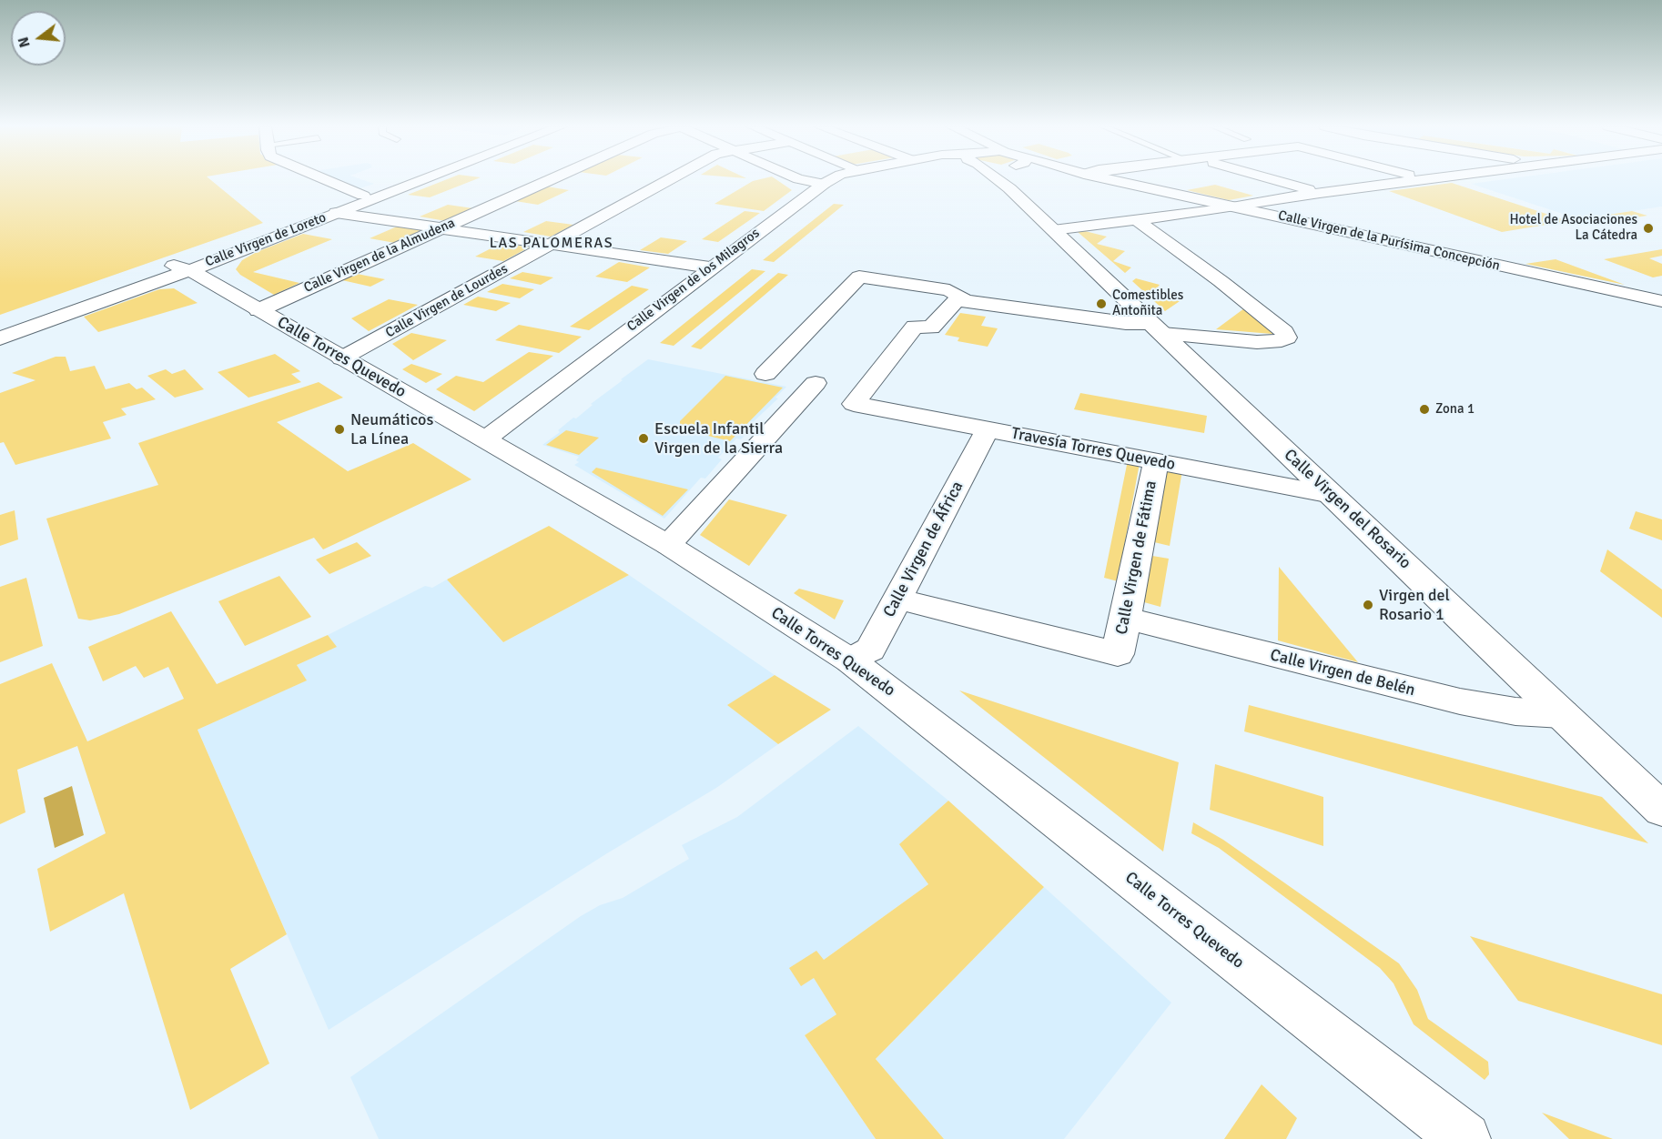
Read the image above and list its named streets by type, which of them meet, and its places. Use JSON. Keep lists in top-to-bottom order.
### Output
{
  "streets": {
    "street": [
      "Calle Virgen de Loreto",
      "Calle Virgen de la Purísima Concepción",
      "Calle Virgen de la Almudena",
      "Calle Virgen de los Milagros",
      "Calle Virgen de Lourdes",
      "Calle Torres Quevedo",
      "Travesía Torres Quevedo",
      "Calle Virgen del Rosario",
      "Calle Virgen de África",
      "Calle Virgen de Fátima",
      "Calle Virgen de Belén"
    ]
  },
  "crossings": [
    ["Calle Virgen de Loreto", "Calle Torres Quevedo"],
    ["Calle Virgen de la Almudena", "Calle Torres Quevedo"],
    ["Calle Virgen de los Milagros", "Calle Torres Quevedo"],
    ["Calle Virgen de Lourdes", "Calle Torres Quevedo"],
    ["Calle Torres Quevedo", "Calle Virgen de África"],
    ["Travesía Torres Quevedo", "Calle Virgen del Rosario"],
    ["Travesía Torres Quevedo", "Calle Virgen de África"],
    ["Travesía Torres Quevedo", "Calle Virgen de Fátima"],
    ["Calle Virgen del Rosario", "Calle Virgen de Belén"],
    ["Calle Virgen de África", "Calle Virgen de Fátima"],
    ["Calle Virgen de Fátima", "Calle Virgen de Belén"]
  ],
  "districts": ["LAS PALOMERAS"],
  "places": [
    "Hotel de Asociaciones La Cátedra",
    "Comestibles Antoñita",
    "Zona 1",
    "Neumáticos La Línea",
    "Escuela Infantil Virgen de la Sierra",
    "Virgen del Rosario 1"
  ],
  "north": "left"
}
